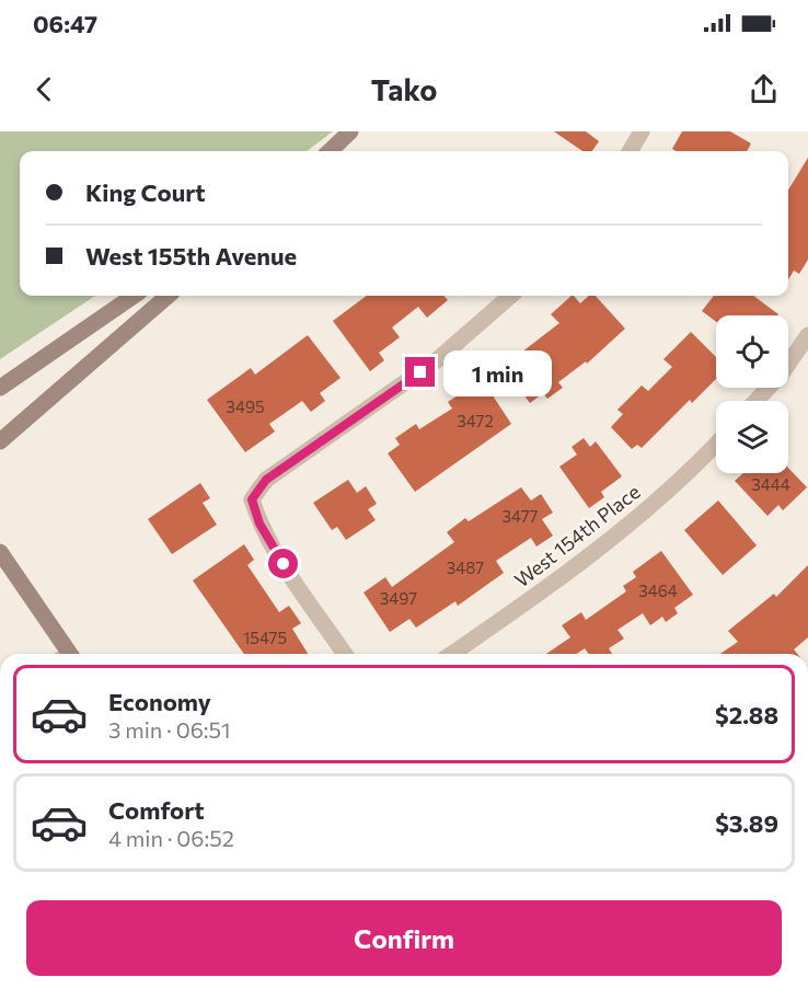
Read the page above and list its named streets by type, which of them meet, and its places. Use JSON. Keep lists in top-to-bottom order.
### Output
{
  "streets": {
    "street": ["West 154th Place"]
  },
  "house_numbers": [
    "3495",
    "3472",
    "3444",
    "3477",
    "3487",
    "3464",
    "3497",
    "15475"
  ],
  "page": {
    "status": "06:47",
    "header": "Tako",
    "banner": ["King Court", "West 155th Avenue"],
    "bubble": "1 min",
    "list": [
      {
        "name": "Economy",
        "note": "3 min · 06:51",
        "value": "$2.88"
      },
      {
        "name": "Comfort",
        "note": "4 min · 06:52",
        "value": "$3.89"
      }
    ],
    "buttons": "Confirm"
  }
}
